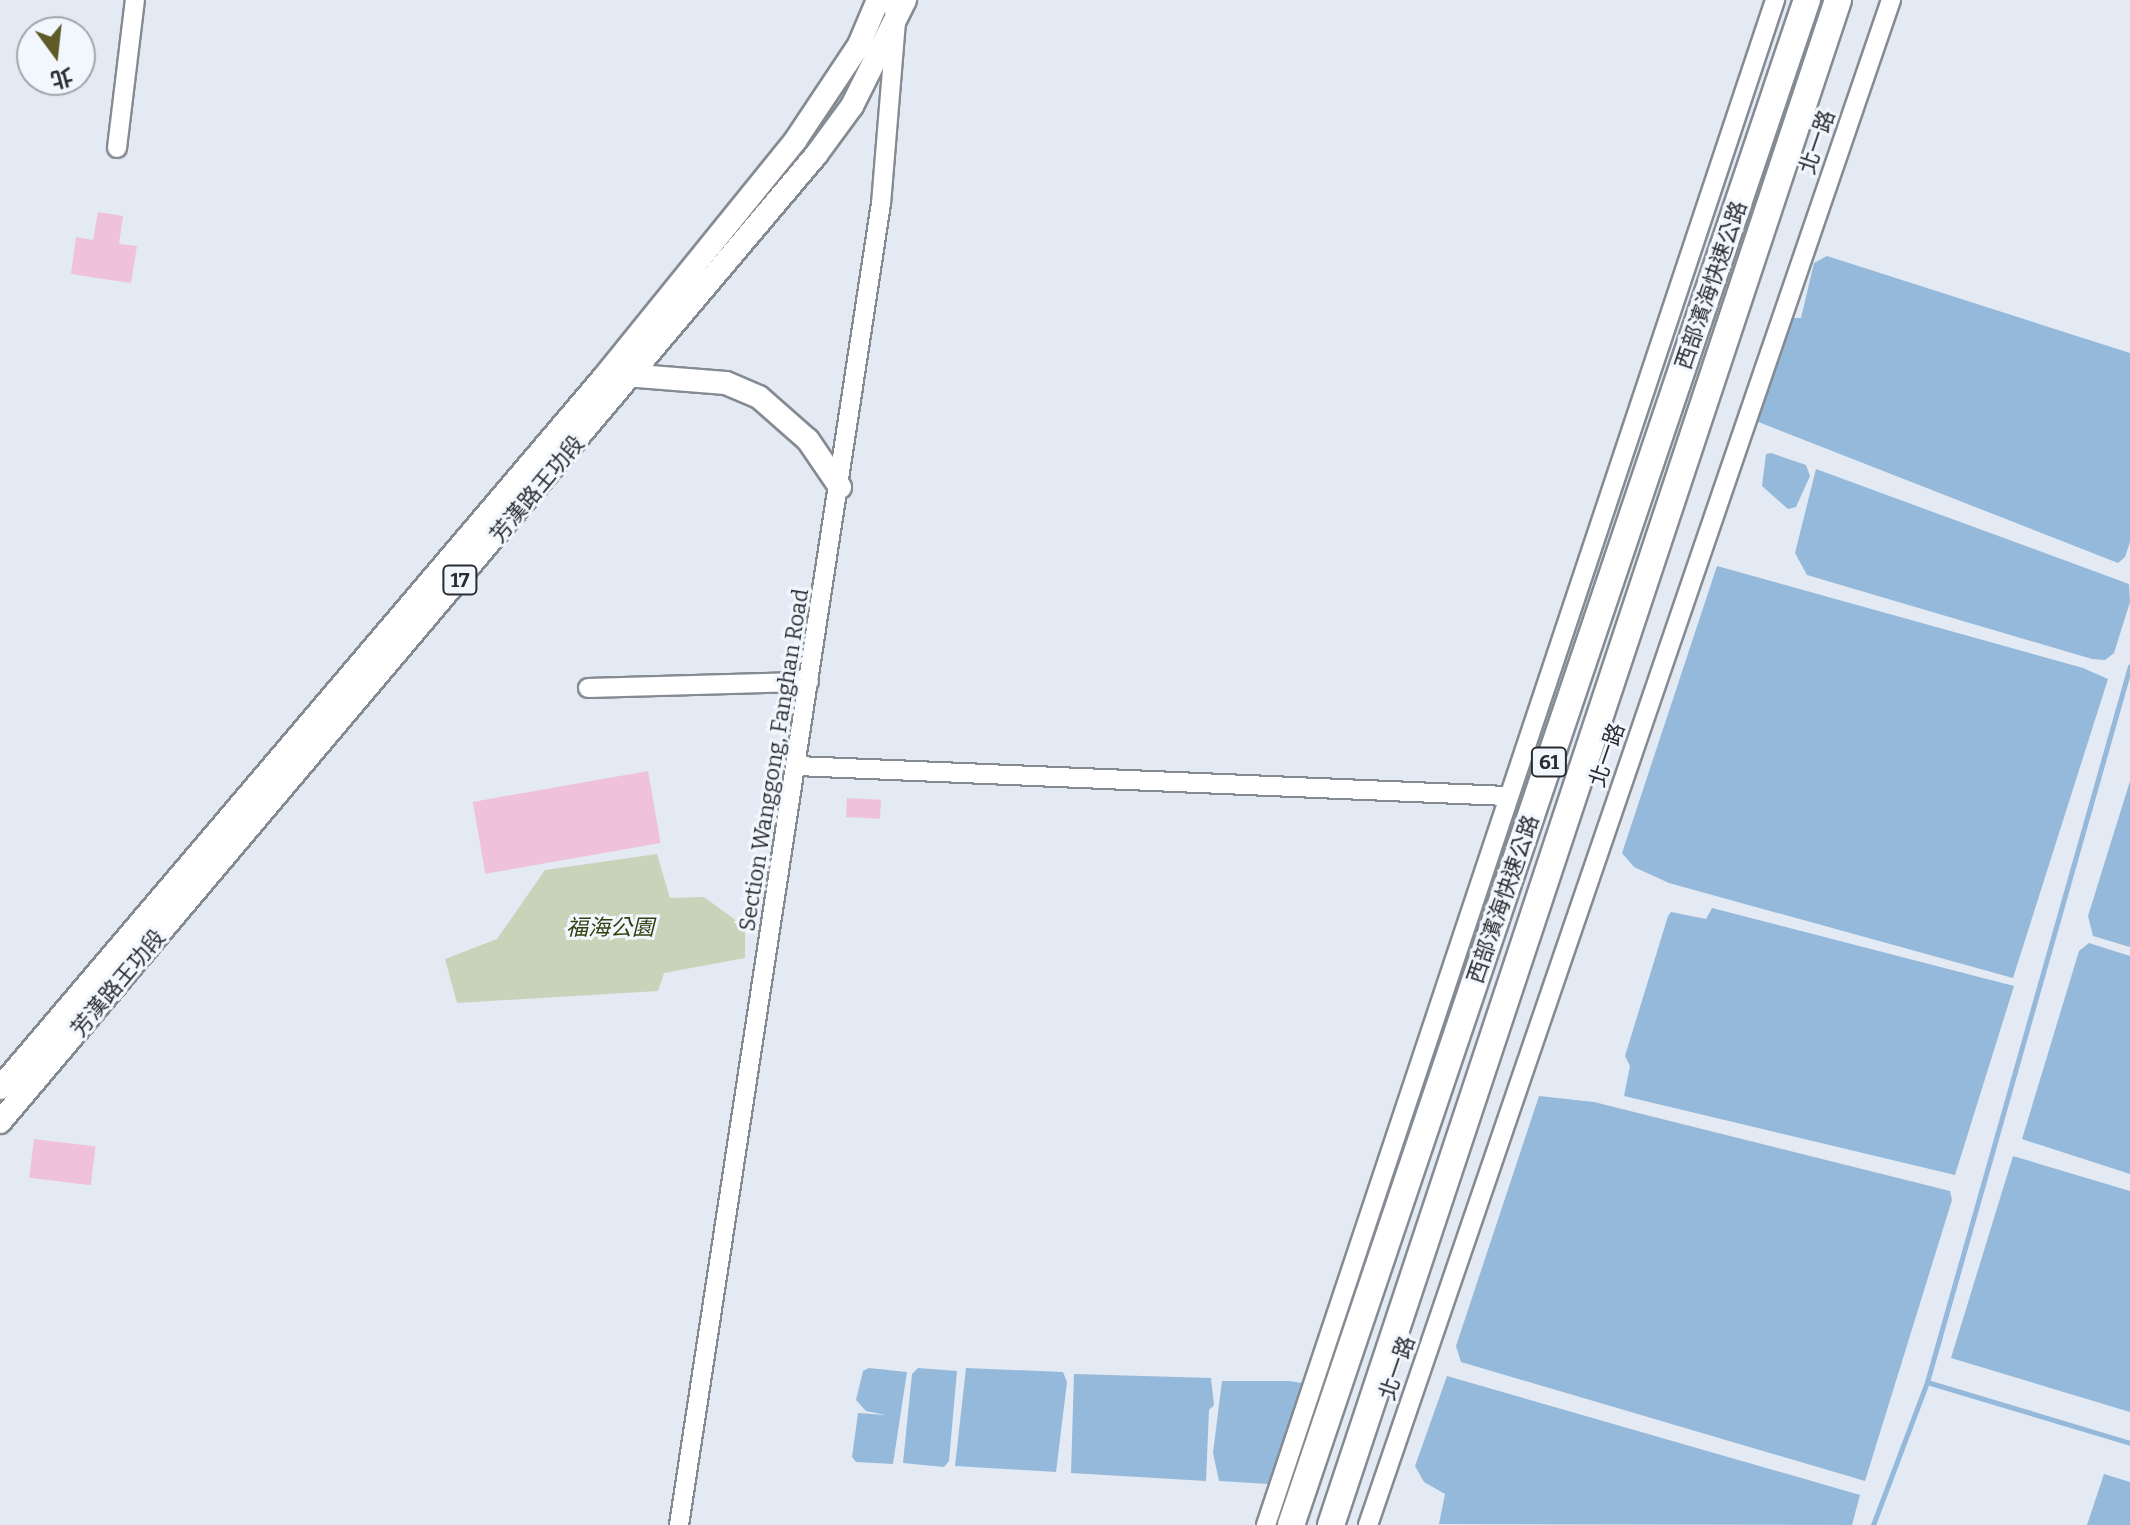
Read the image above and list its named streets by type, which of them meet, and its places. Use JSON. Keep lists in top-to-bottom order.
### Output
{
  "streets": {
    "highway": ["西部濱海快速公路", "61"],
    "main road": ["芳漢路王功段", "17"],
    "street": ["北一路", "Section Wanggong, Fanghan Road"]
  },
  "crossings": [
    ["芳漢路王功段", "17"],
    ["芳漢路王功段", "Section Wanggong, Fanghan Road"],
    ["17", "Section Wanggong, Fanghan Road"]
  ],
  "parks": ["福海公園"],
  "north": "bottom"
}
